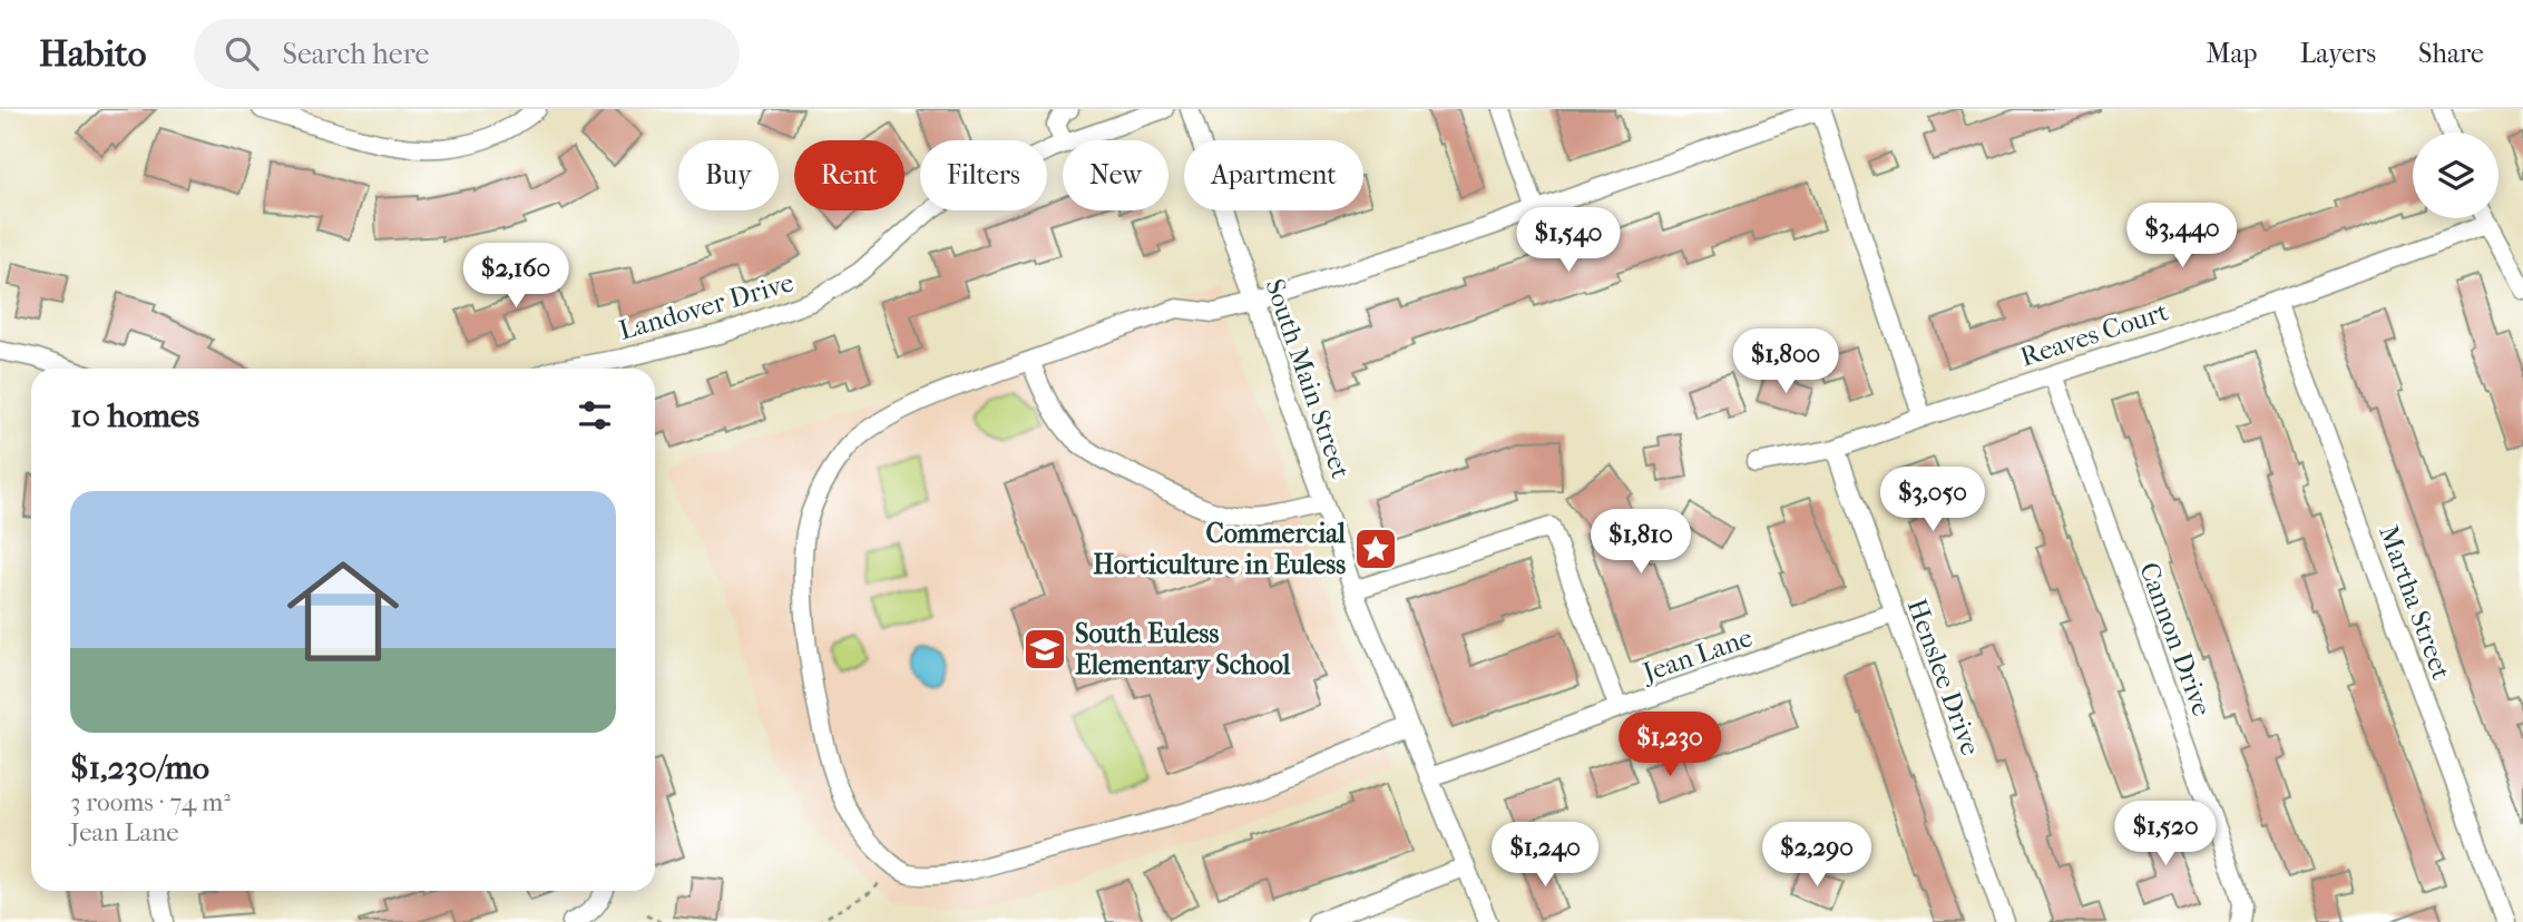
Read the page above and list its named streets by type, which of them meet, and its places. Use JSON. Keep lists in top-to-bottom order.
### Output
{
  "streets": {
    "street": [
      "Landover Drive",
      "Reaves Court",
      "South Main Street",
      "Martha Street",
      "Cannon Drive",
      "Jean Lane",
      "Henslee Drive"
    ]
  },
  "crossings": [
    ["Reaves Court", "Martha Street"],
    ["Reaves Court", "Cannon Drive"],
    ["Reaves Court", "Henslee Drive"],
    ["South Main Street", "Jean Lane"],
    ["Jean Lane", "Henslee Drive"]
  ],
  "places": {
    "place": ["Commercial Horticulture in Euless"],
    "school or university": ["South Euless Elementary School"]
  },
  "page": {
    "header": "Habito",
    "search": "Search here",
    "nav": ["Map", "Layers", "Share"],
    "chip": [
      "Buy",
      "Rent",
      "Filters",
      "New",
      "Apartment"
    ],
    "price": [
      "$3,440",
      "$1,540",
      "$2,160",
      "$1,800",
      "$3,050",
      "$1,810",
      "$1,230",
      "$1,520",
      "$1,240",
      "$2,290"
    ],
    "heading": "10 homes",
    "list": [
      {
        "name": "$1,230/mo",
        "note": "3 rooms · 74 m² · Jean Lane"
      }
    ]
  }
}
